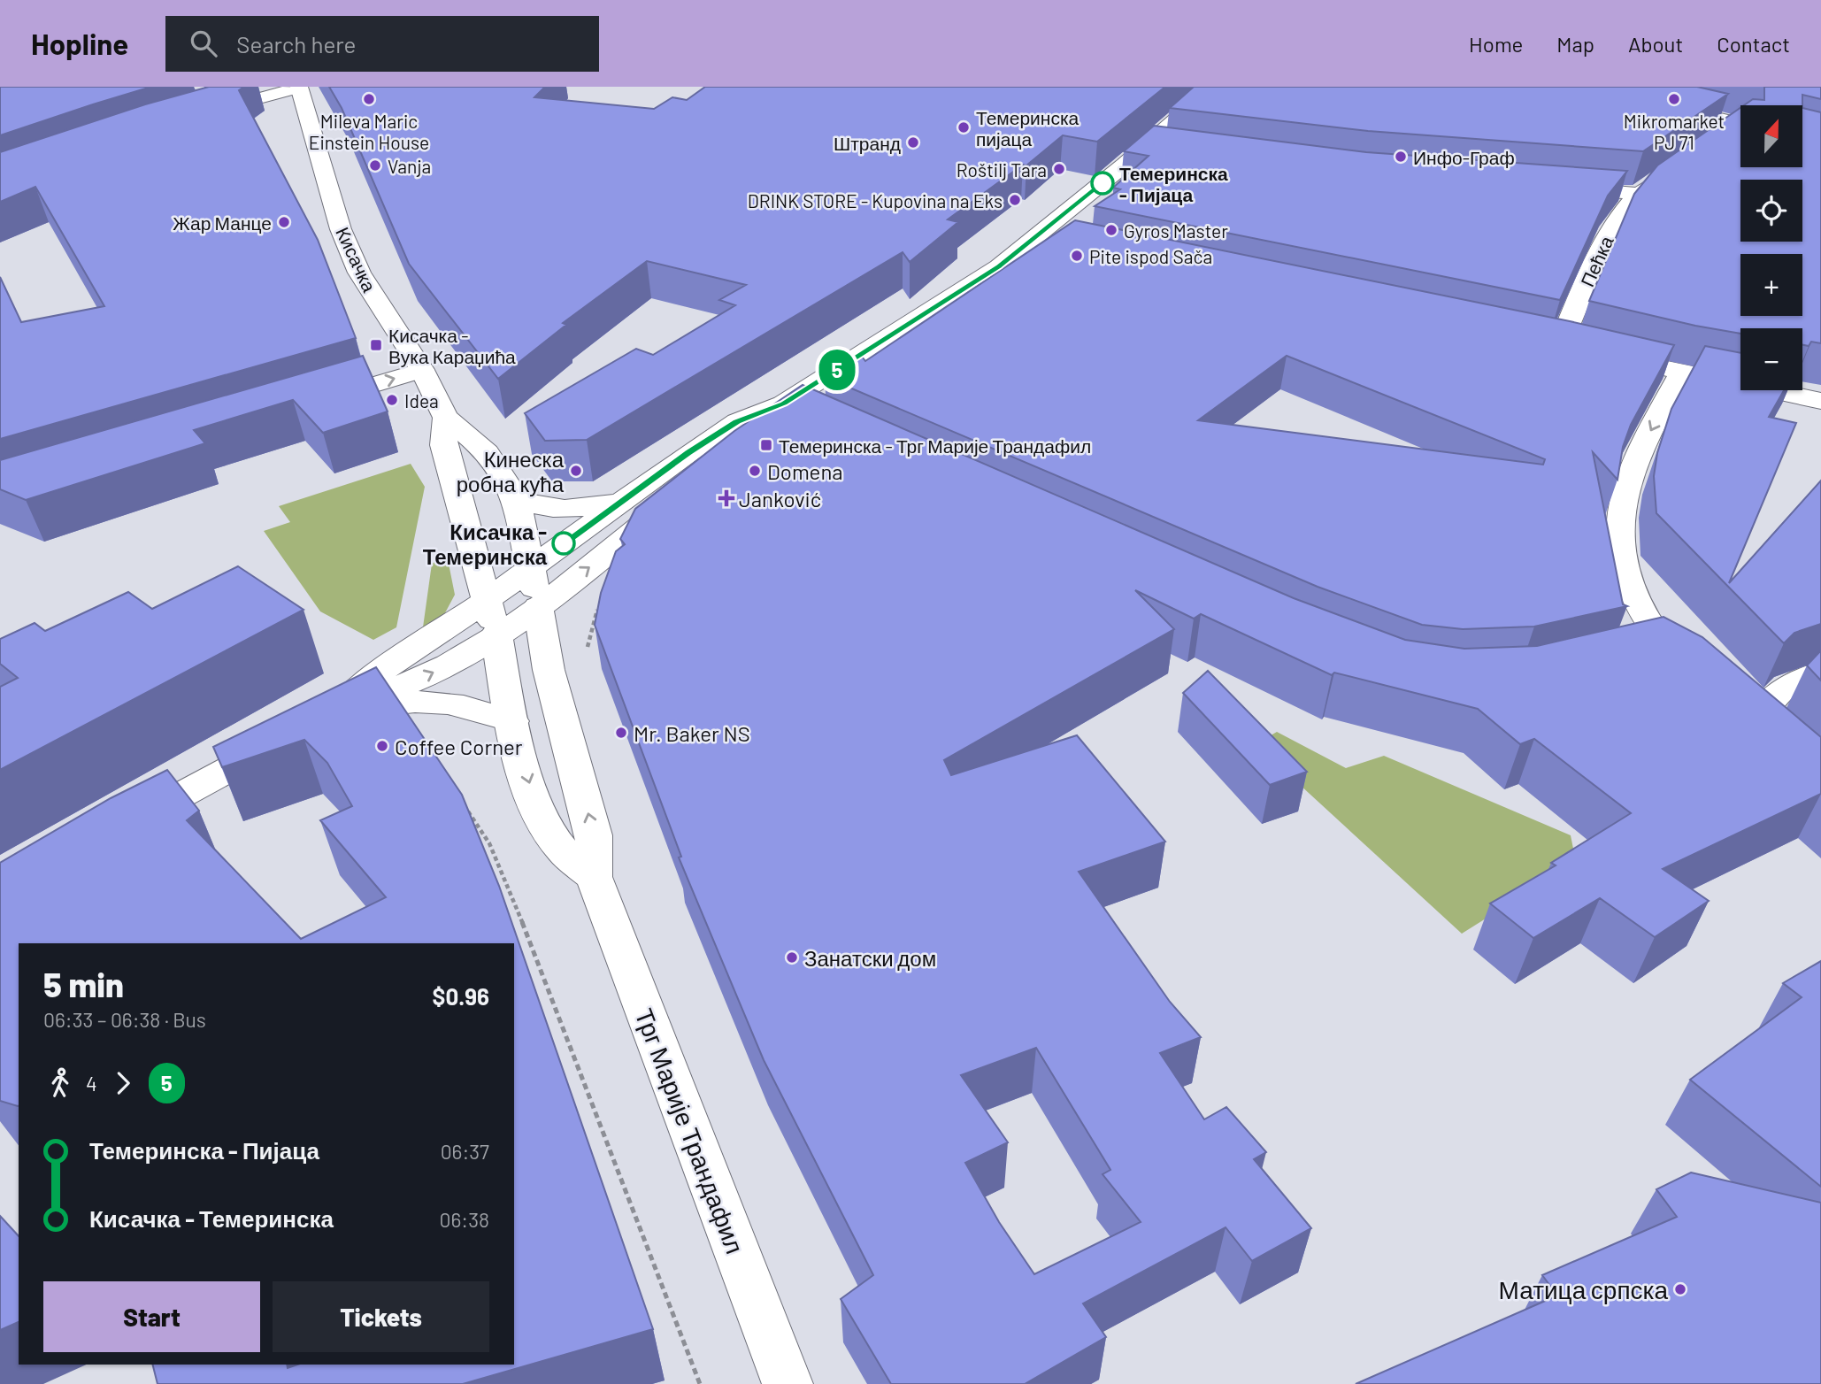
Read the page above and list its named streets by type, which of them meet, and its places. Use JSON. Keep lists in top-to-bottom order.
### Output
{
  "streets": {
    "street": ["Кисачка", "Пећка", "Трг Марије Трандафил"]
  },
  "crossings": [
    ["Кисачка", "Трг Марије Трандафил"]
  ],
  "places": {
    "other": [
      "Mileva Maric Einstein House",
      "Mikromarket PJ 71",
      "Темеринска пијаца",
      "Штранд",
      "Инфо-Граф",
      "Vanja",
      "Roštilj Tara",
      "Темеринска - Пијаца",
      "DRINK STORE - Kupovina na Eks",
      "Жар Манце",
      "Gyros Master",
      "Pite ispod Sača",
      "Idea",
      "Кинеска робна кућа",
      "Domena",
      "Кисачка - Темеринска",
      "Mr. Baker NS",
      "Coffee Corner",
      "Занатски дом",
      "Матица српска"
    ],
    "transit": ["Кисачка - Вука Караџића", "Темеринска - Трг Марије Трандафил"],
    "health": ["Janković"]
  },
  "lines": ["bus line 5"],
  "north": "top",
  "page": {
    "header": "Hopline",
    "search": "Search here",
    "nav": [
      "Home",
      "Map",
      "About",
      "Contact"
    ],
    "on_map": "5",
    "map_buttons": ["+", "−"],
    "heading": ["5 min", "06:33 – 06:38 · Bus", "$0.96"],
    "legs": ["4", "5"],
    "list": [
      {
        "name": "Темеринска - Пијаца",
        "value": "06:37"
      },
      {
        "name": "Кисачка - Темеринска",
        "value": "06:38"
      }
    ],
    "buttons": ["Start", "Tickets"]
  }
}
